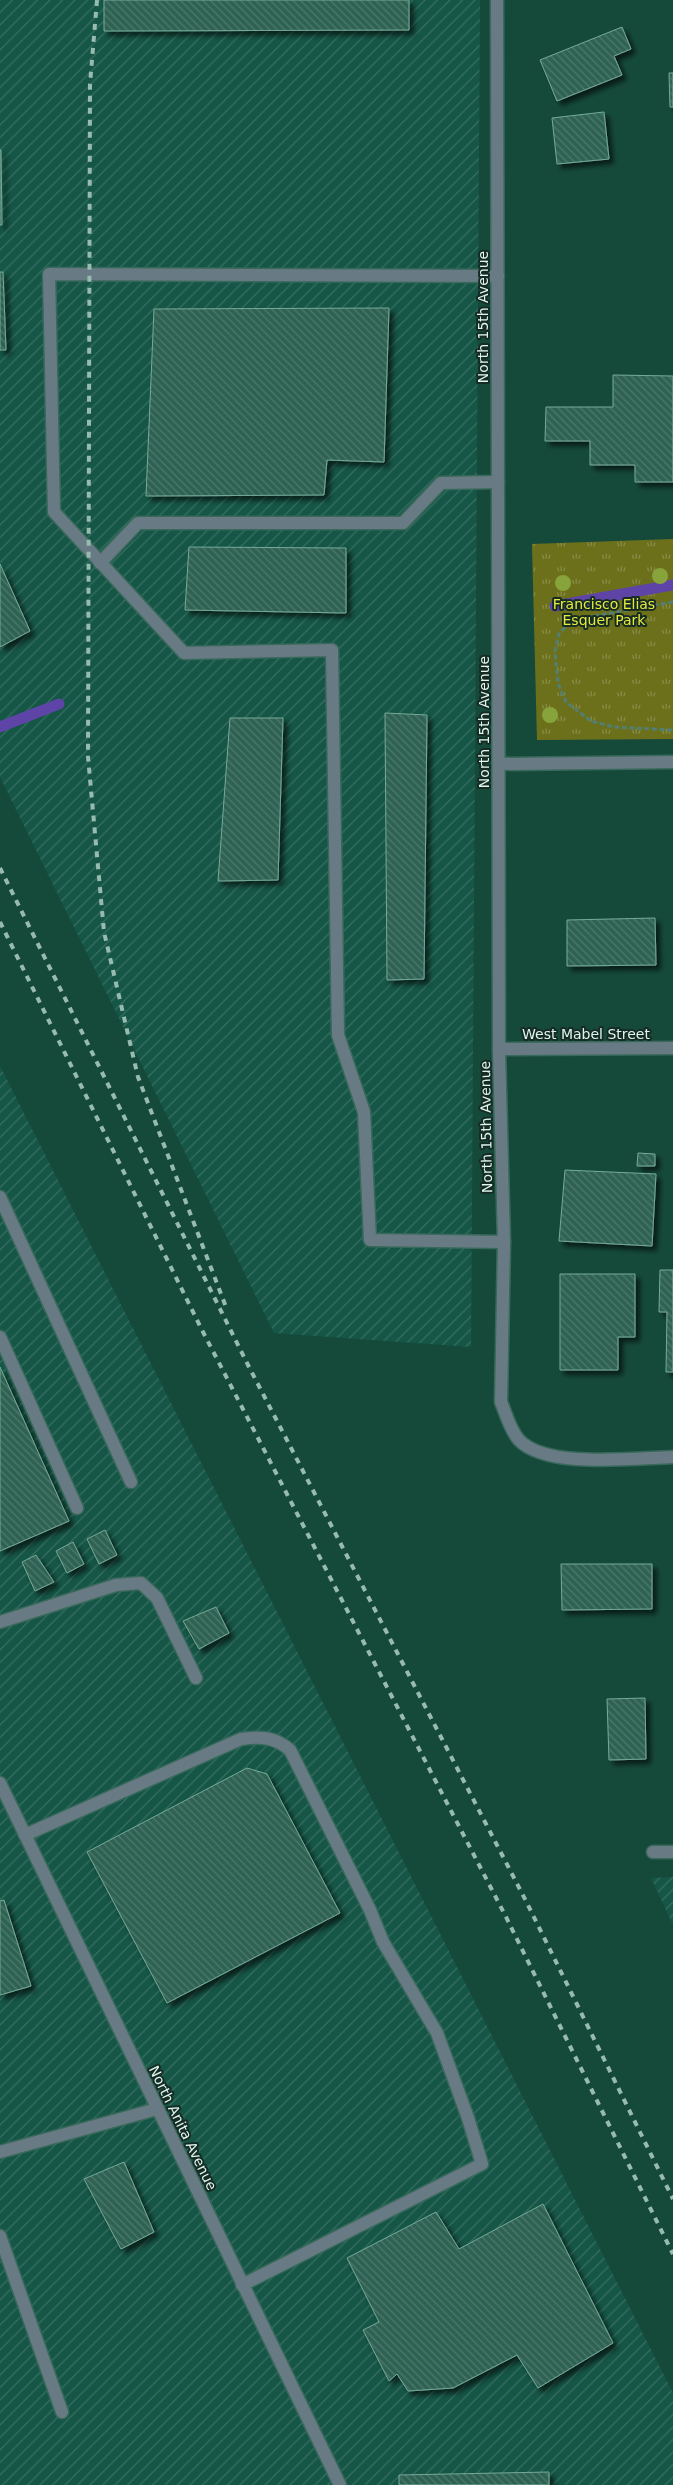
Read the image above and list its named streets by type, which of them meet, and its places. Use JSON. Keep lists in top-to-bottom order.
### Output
{
  "streets": {
    "street": ["North 15th Avenue", "West Mabel Street", "North Anita Avenue"]
  },
  "crossings": [
    ["North 15th Avenue", "West Mabel Street"]
  ],
  "parks": ["Francisco Elias Esquer Park"]
}
